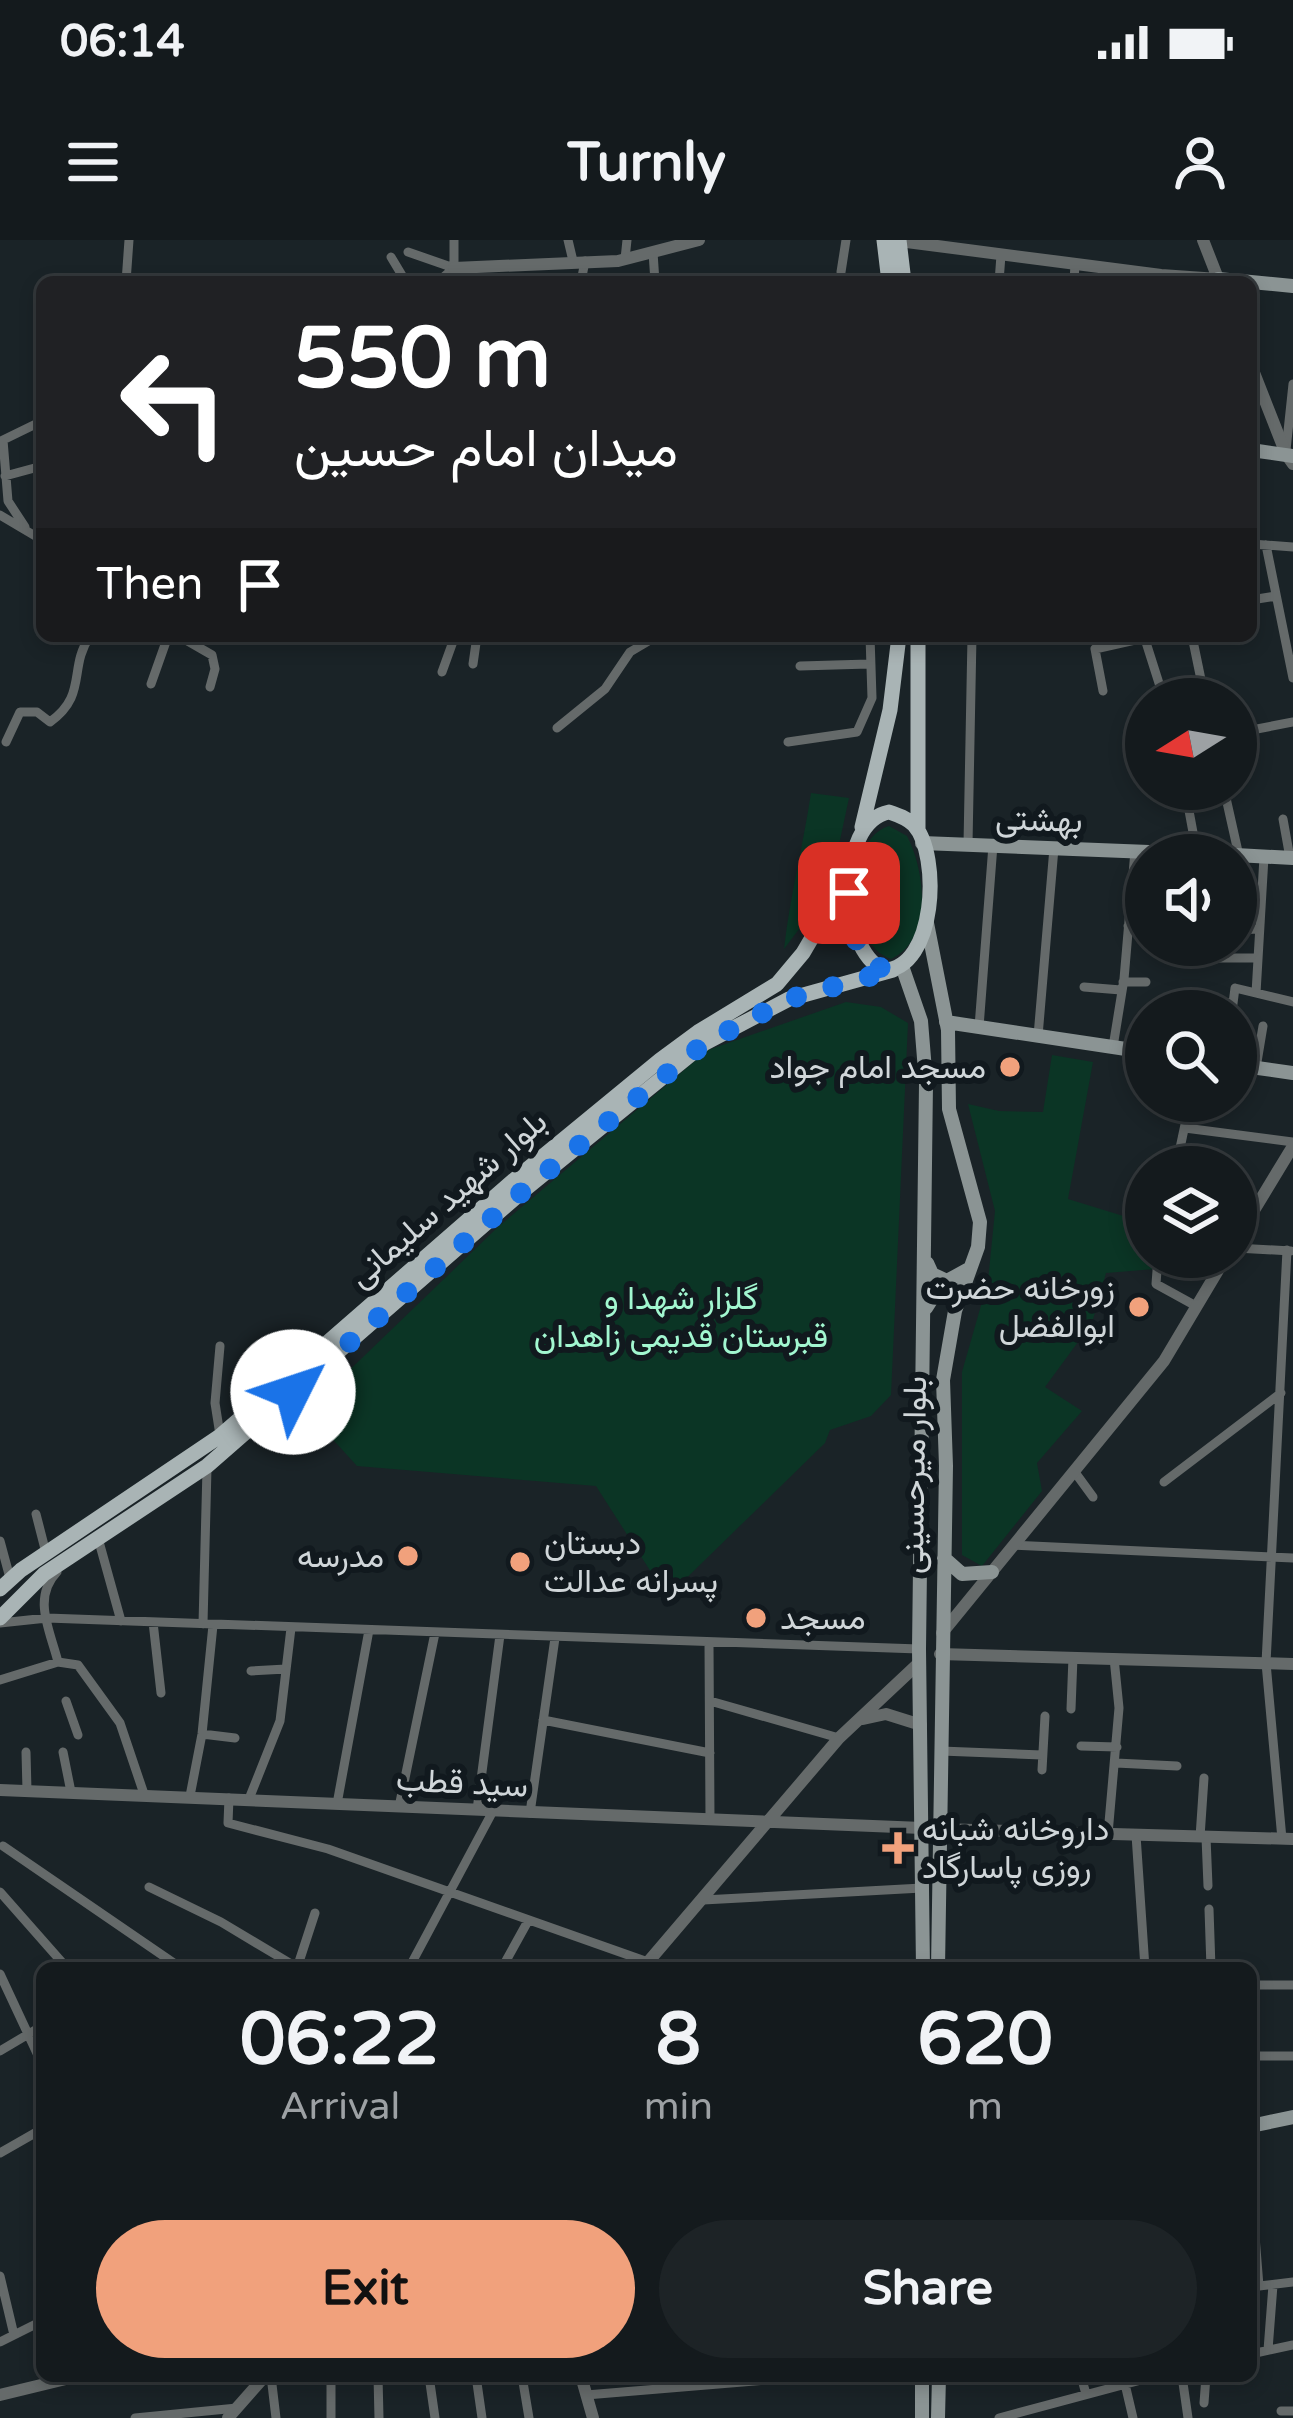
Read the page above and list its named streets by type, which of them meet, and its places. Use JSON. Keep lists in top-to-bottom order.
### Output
{
  "streets": {
    "main road": ["بهشتی", "بلوار شهید سلیمانی", "بلوار میرحسینی"],
    "street": ["سید قطب"]
  },
  "crossings": [
    ["بلوار شهید سلیمانی", "بلوار میرحسینی"],
    ["بلوار میرحسینی", "سید قطب"]
  ],
  "parks": ["گلزار شهدا و قبرستان قدیمی زاهدان"],
  "places": {
    "other": [
      "مسجد امام جواد",
      "زورخانه حضرت ابوالفضل",
      "مدرسه",
      "دبستان پسرانه عدالت",
      "مسجد"
    ],
    "health": ["داروخانه شبانه روزی پاسارگاد"]
  },
  "north": "left",
  "page": {
    "status": "06:14",
    "header": "Turnly",
    "turn": ["550 m", "میدان امام حسین"],
    "then": "Then",
    "eta": [
      "06:22",
      "Arrival",
      "8",
      "min",
      "620",
      "m"
    ],
    "buttons": ["Exit", "Share"]
  }
}
